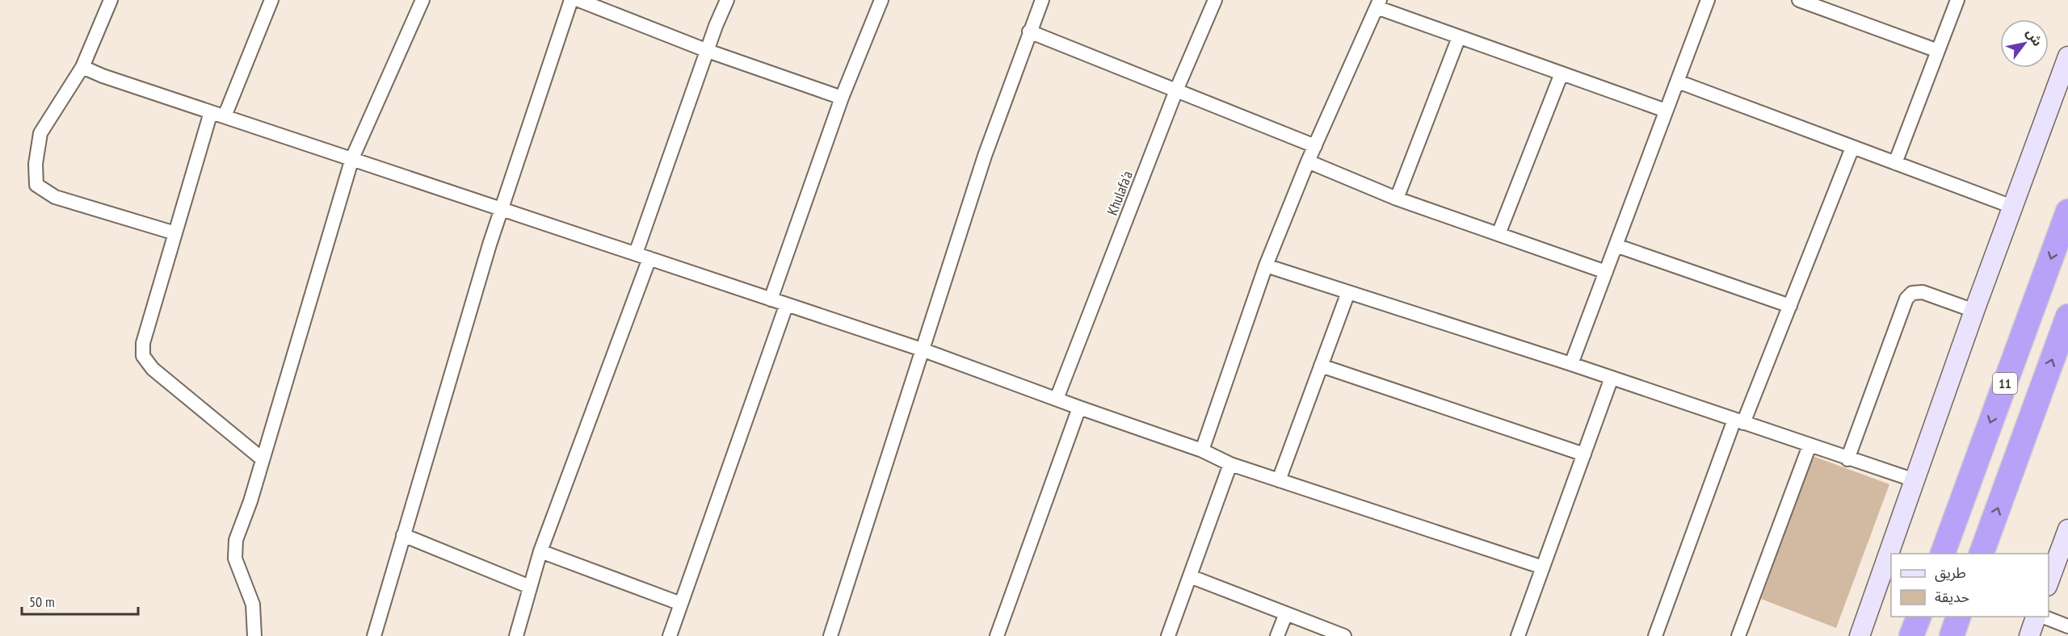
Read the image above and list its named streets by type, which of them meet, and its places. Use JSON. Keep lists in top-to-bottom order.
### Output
{
  "streets": {
    "highway": ["11"],
    "street": ["Khulafa'a"]
  },
  "legend": ["طريق", "حديقة"],
  "scale_bar": "50 m",
  "north": "top right"
}
